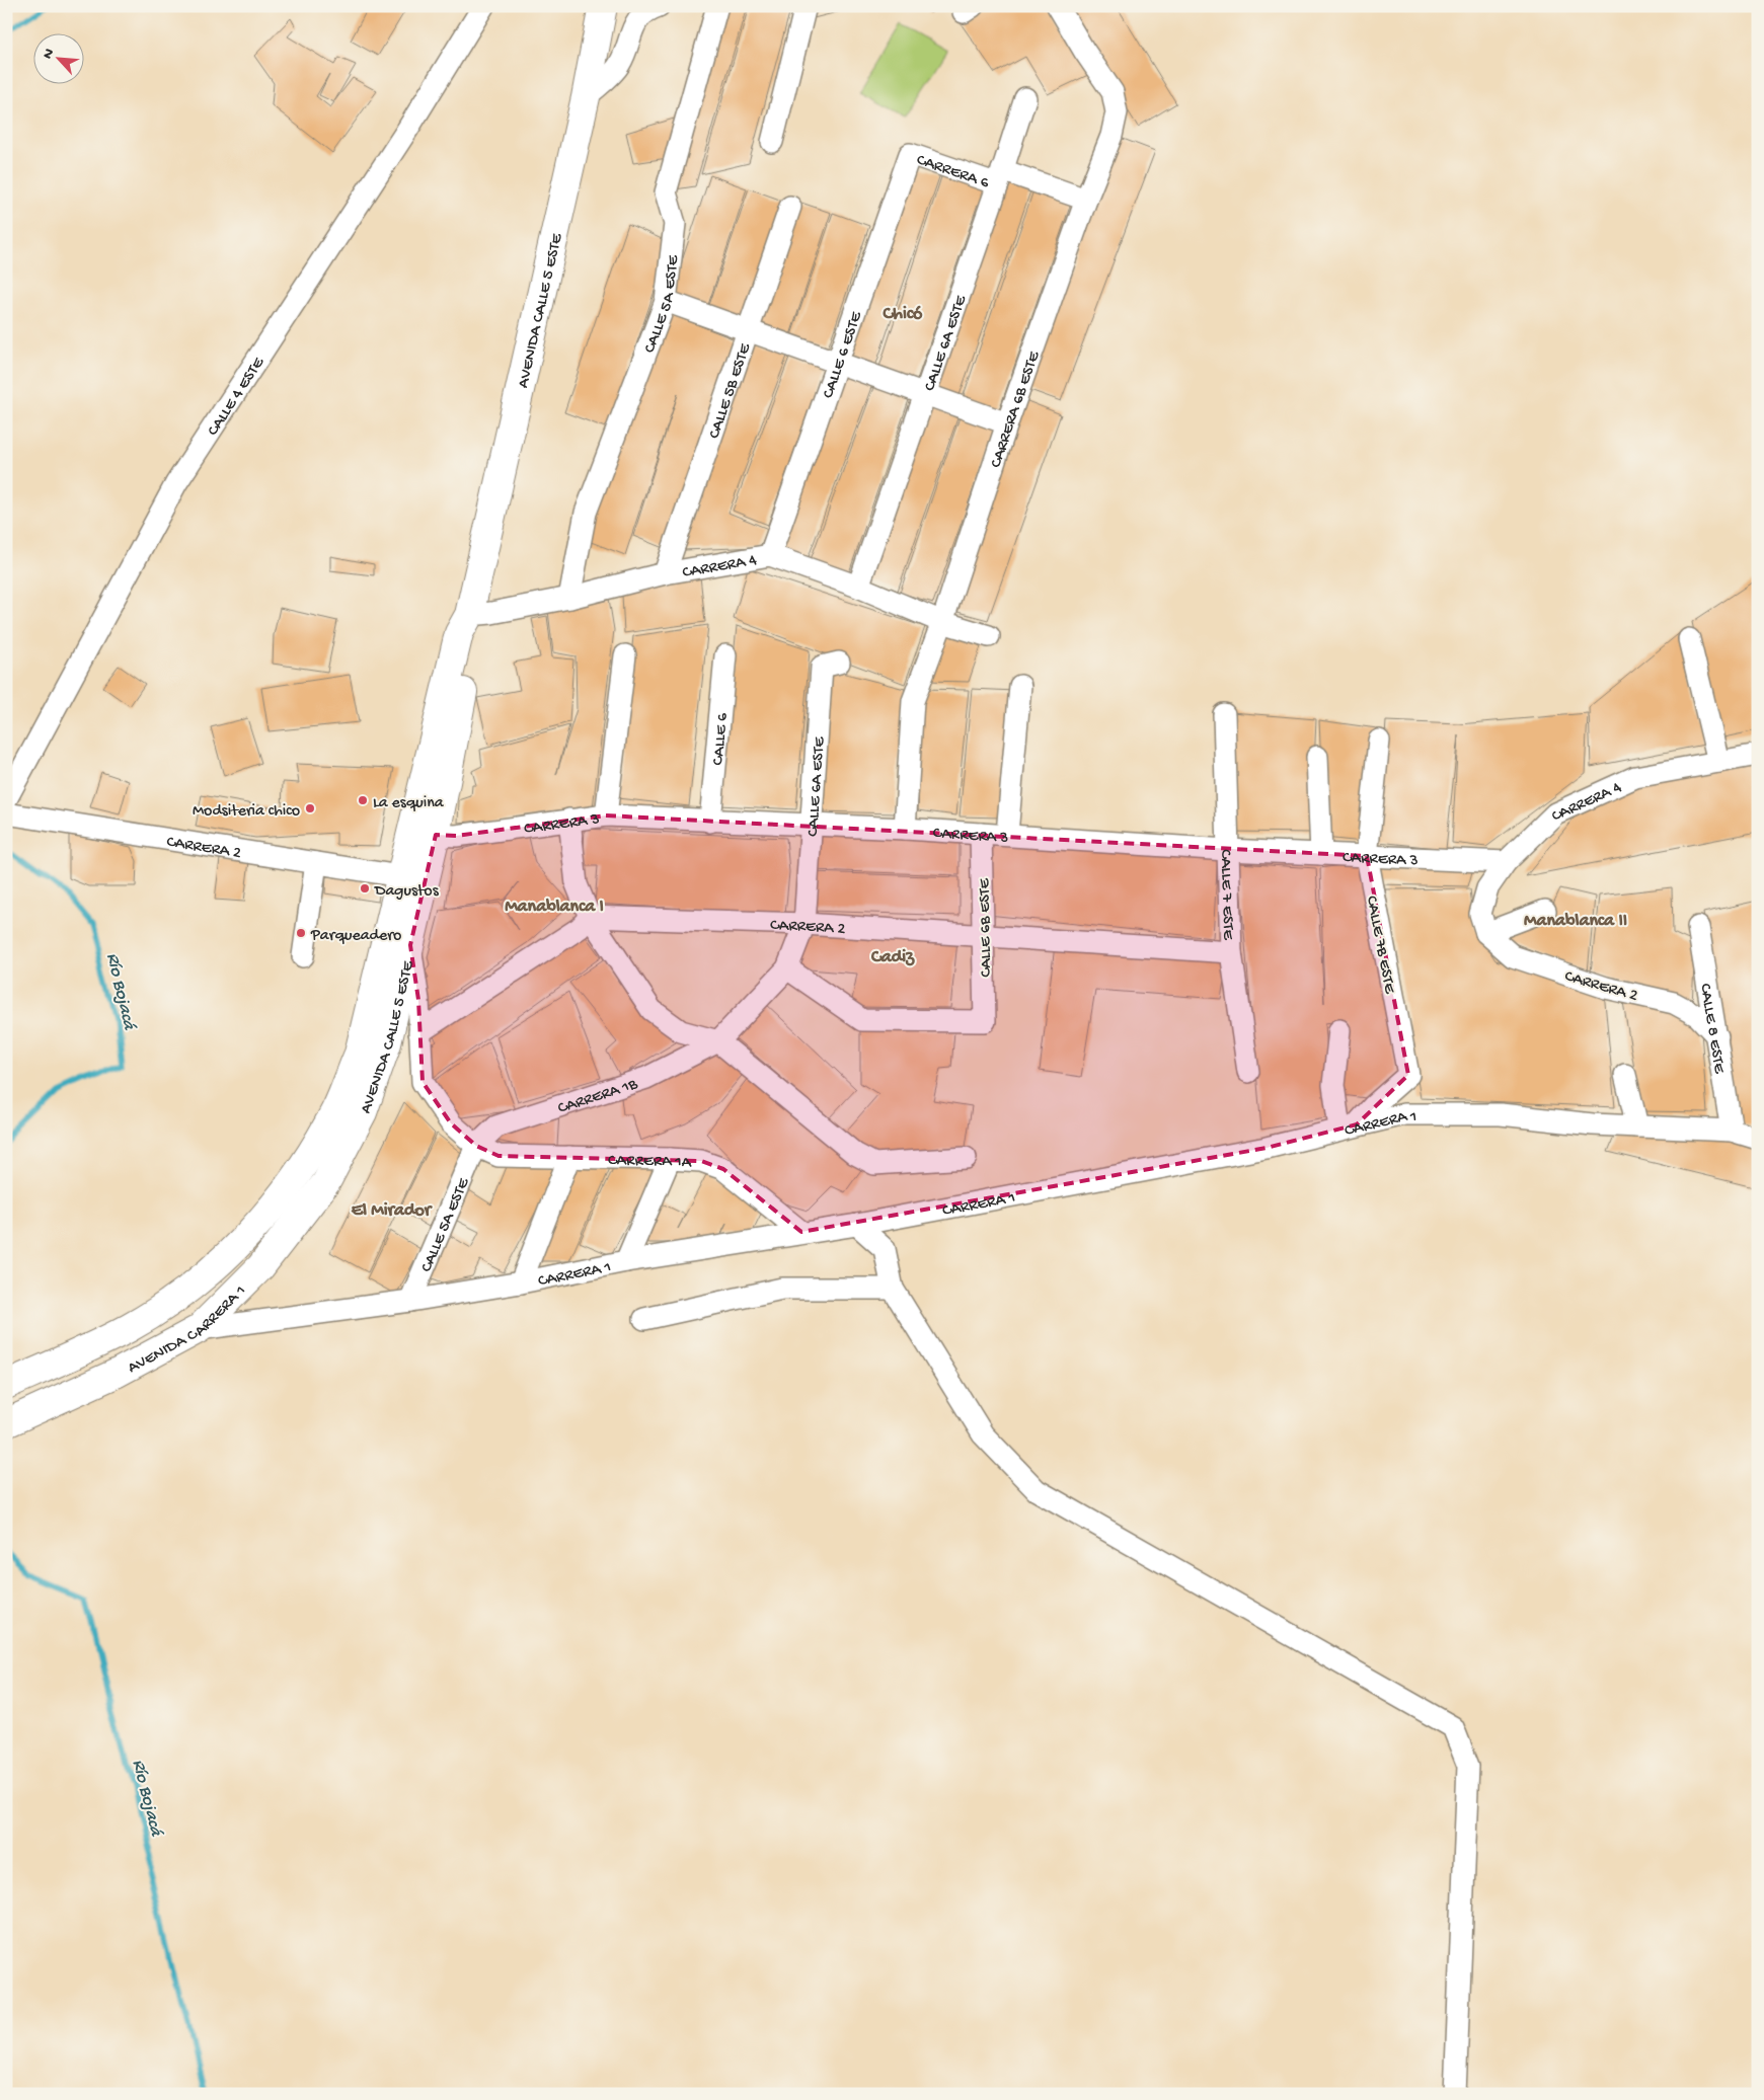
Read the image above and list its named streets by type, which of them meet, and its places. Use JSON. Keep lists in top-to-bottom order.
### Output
{
  "streets": {
    "main road": ["AVENIDA CALLE 5 ESTE", "AVENIDA CARRERA 1"],
    "street": [
      "CARRERA 6",
      "CALLE 5A ESTE",
      "CALLE 6A ESTE",
      "CALLE 6 ESTE",
      "CALLE 5B ESTE",
      "CALLE 4 ESTE",
      "CARRERA 6B ESTE",
      "CARRERA 4",
      "CALLE 6",
      "CARRERA 3",
      "CARRERA 2",
      "CALLE 7 ESTE",
      "CALLE 6B ESTE",
      "CALLE 7B ESTE",
      "CALLE 8 ESTE",
      "CARRERA 1B",
      "CARRERA 1",
      "CARRERA 1A"
    ]
  },
  "crossings": [
    ["CARRERA 6", "CALLE 6A ESTE"],
    ["CARRERA 6", "CALLE 6 ESTE"],
    ["CARRERA 6", "CARRERA 6B ESTE"],
    ["CALLE 5A ESTE", "CARRERA 4"],
    ["CALLE 5A ESTE", "CARRERA 1B"],
    ["CALLE 5A ESTE", "CARRERA 1"],
    ["CALLE 5A ESTE", "CARRERA 1A"],
    ["AVENIDA CALLE 5 ESTE", "CARRERA 4"],
    ["AVENIDA CALLE 5 ESTE", "CARRERA 3"],
    ["AVENIDA CALLE 5 ESTE", "CARRERA 2"],
    ["AVENIDA CALLE 5 ESTE", "CARRERA 1A"],
    ["AVENIDA CALLE 5 ESTE", "AVENIDA CARRERA 1"],
    ["CALLE 6A ESTE", "CARRERA 4"],
    ["CALLE 6A ESTE", "CARRERA 3"],
    ["CALLE 6A ESTE", "CARRERA 2"],
    ["CALLE 6A ESTE", "CARRERA 1B"],
    ["CALLE 6 ESTE", "CARRERA 4"],
    ["CALLE 5B ESTE", "CARRERA 4"],
    ["CARRERA 6B ESTE", "CARRERA 4"],
    ["CARRERA 6B ESTE", "CARRERA 3"],
    ["CARRERA 4", "CARRERA 3"],
    ["CARRERA 4", "CARRERA 2"],
    ["CALLE 6", "CARRERA 3"],
    ["CARRERA 3", "CALLE 7 ESTE"],
    ["CARRERA 3", "CALLE 6B ESTE"],
    ["CARRERA 3", "CALLE 7B ESTE"],
    ["CARRERA 2", "CALLE 7 ESTE"],
    ["CARRERA 2", "CALLE 6B ESTE"],
    ["CARRERA 2", "CALLE 8 ESTE"],
    ["CARRERA 2", "CARRERA 1B"],
    ["CALLE 6B ESTE", "CARRERA 1B"],
    ["CALLE 7B ESTE", "CARRERA 1"],
    ["CALLE 8 ESTE", "CARRERA 1"],
    ["CARRERA 1B", "CARRERA 1A"],
    ["CARRERA 1", "CARRERA 1A"],
    ["CARRERA 1", "AVENIDA CARRERA 1"]
  ],
  "districts": [
    "Chicó",
    "Manablanca I",
    "Manablanca II",
    "Cadiz",
    "El Mirador"
  ],
  "water": ["Río Bojacá"],
  "places": [
    "La esquina",
    "Modsiteria chico",
    "Dagustos",
    "Parqueadero"
  ],
  "north": "top left"
}
